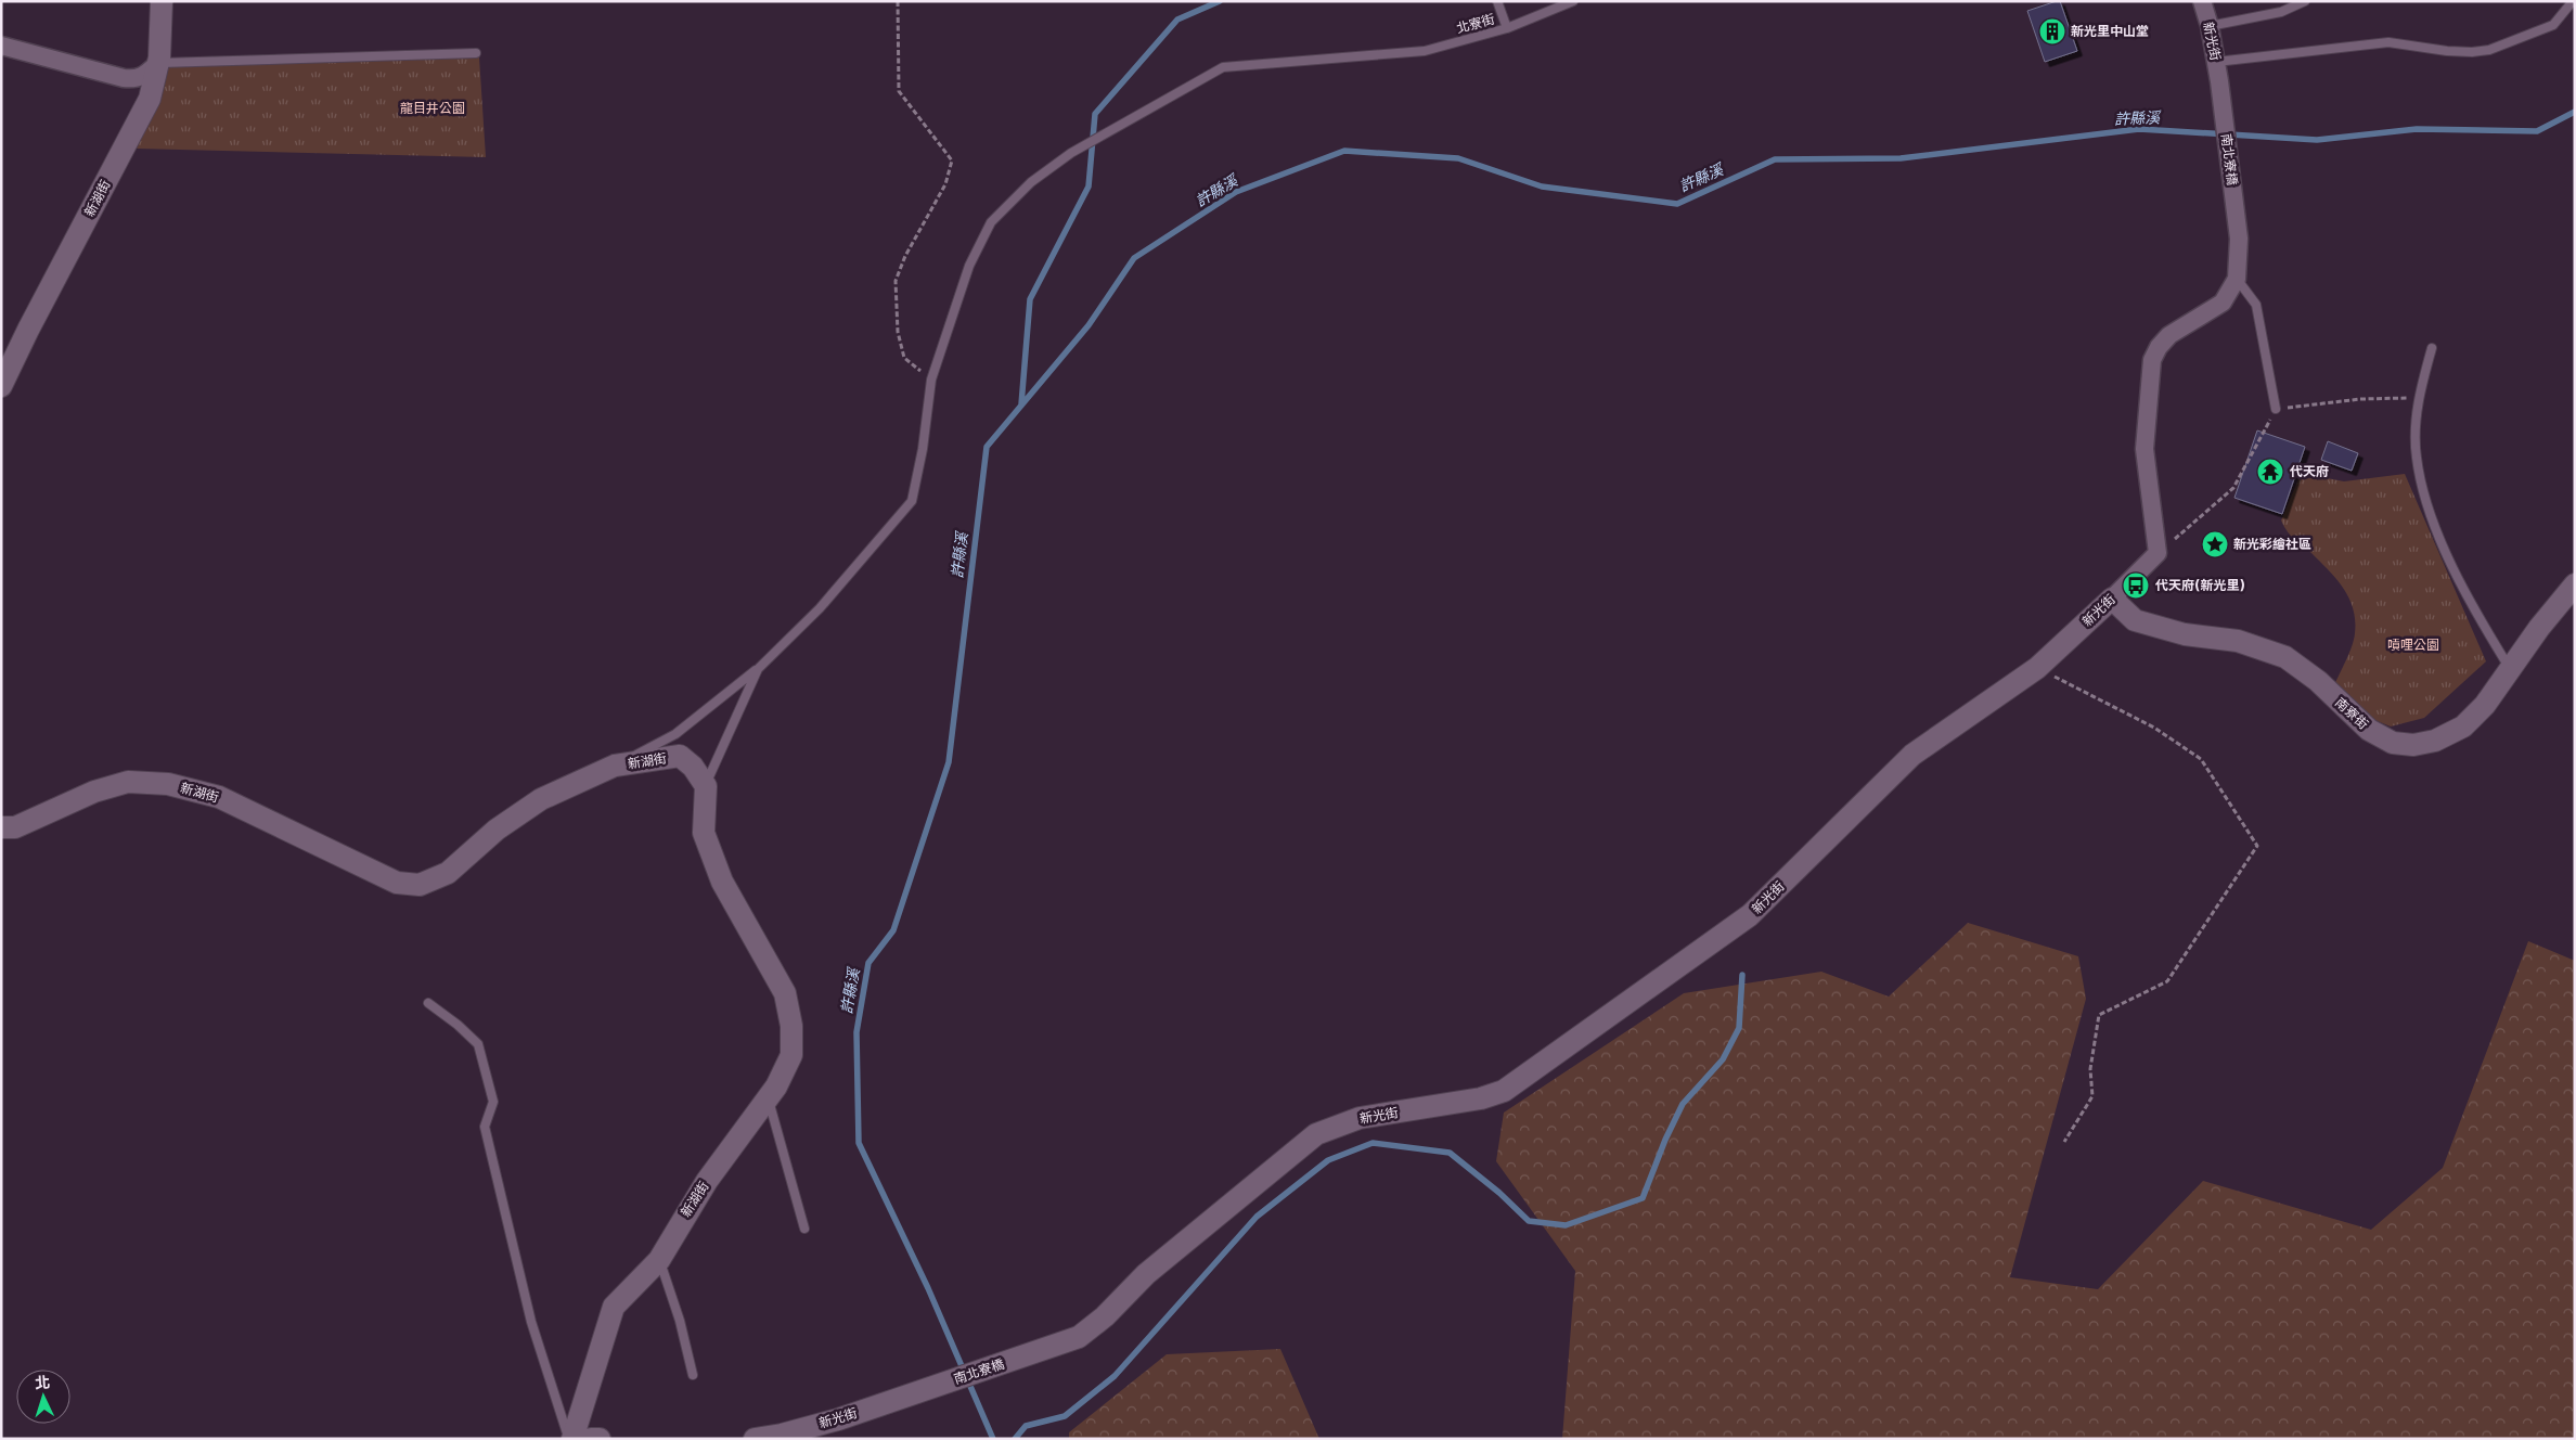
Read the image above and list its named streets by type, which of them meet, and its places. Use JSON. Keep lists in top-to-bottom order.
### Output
{
  "streets": {
    "street": [
      "新光街",
      "南北寮橋",
      "新湖街",
      "南寮街"
    ],
    "lane": ["北寮街"]
  },
  "crossings": [
    ["北寮街", "新湖街"],
    ["新光街", "南北寮橋"],
    ["新光街", "南寮街"]
  ],
  "water": ["許縣溪"],
  "parks": ["龍目井公園", "嗊哩公園"],
  "places": {
    "building": ["新光里中山堂"],
    "temple": ["代天府"],
    "place": ["新光彩繪社區"],
    "bus stop": ["代天府(新光里)"]
  },
  "north": "top"
}
